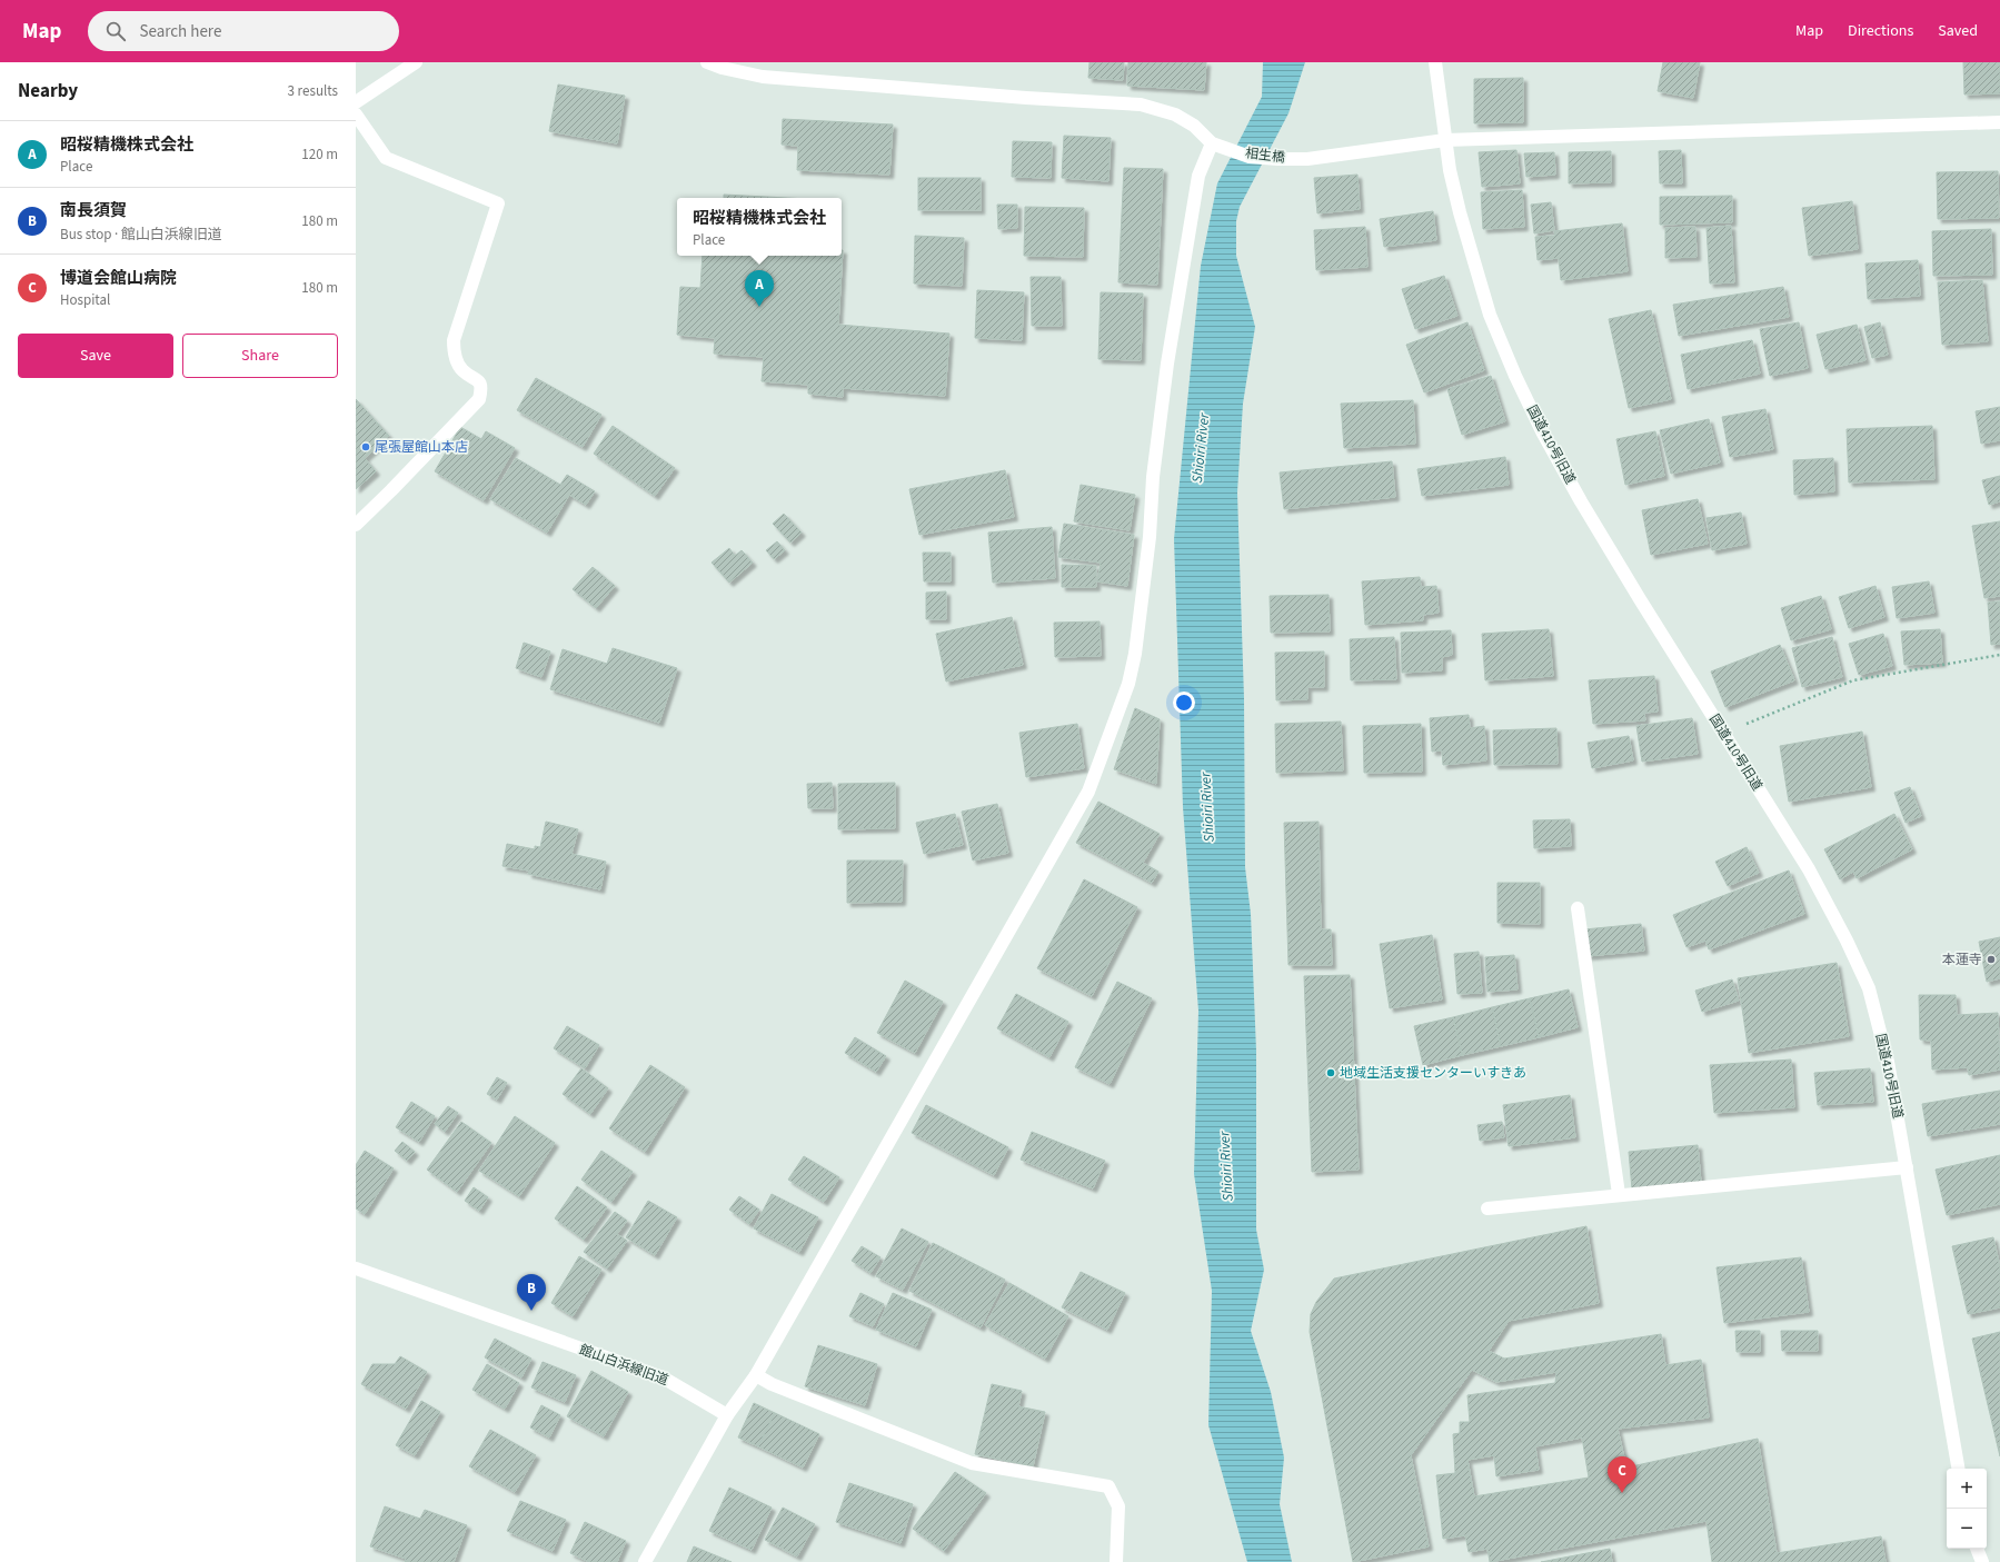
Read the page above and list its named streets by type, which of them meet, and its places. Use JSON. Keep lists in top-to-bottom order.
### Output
{
  "streets": {
    "street": ["相生橋", "国道410号旧道", "館山白浜線旧道"]
  },
  "crossings": [
    ["相生橋", "国道410号旧道"]
  ],
  "water": ["Shioiri River"],
  "places": ["尾張屋館山本店", "本蓮寺", "地域生活支援センターいすきあ"],
  "page": {
    "header": "Map",
    "search": "Search here",
    "nav": ["Map", "Directions", "Saved"],
    "heading": ["Nearby", "3 results"],
    "list": [
      {
        "mark": "A",
        "name": "昭桜精機株式会社",
        "note": "Place",
        "value": "120 m"
      },
      {
        "mark": "B",
        "name": "南長須賀",
        "note": "Bus stop · 館山白浜線旧道",
        "value": "180 m"
      },
      {
        "mark": "C",
        "name": "博道会館山病院",
        "note": "Hospital",
        "value": "180 m"
      }
    ],
    "popup": ["昭桜精機株式会社", "Place"],
    "pins": ["A", "B", "C"],
    "buttons": ["Save", "Share"],
    "map_buttons": ["+", "−"]
  }
}
